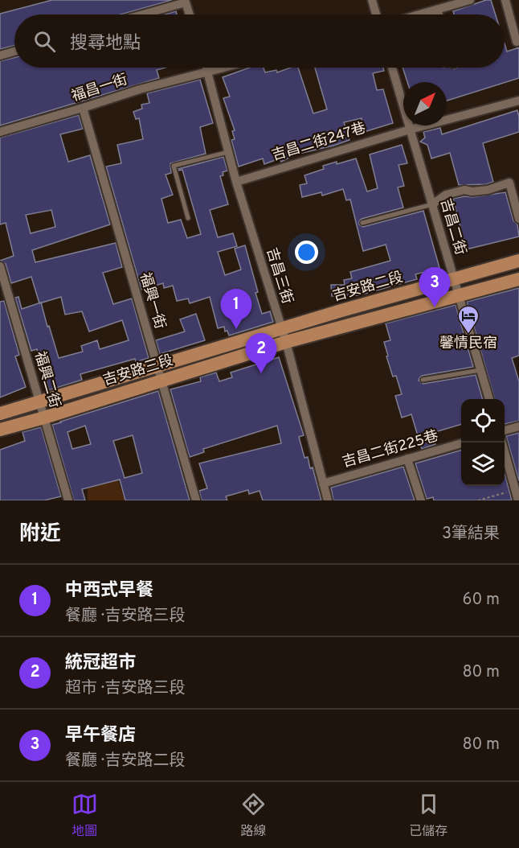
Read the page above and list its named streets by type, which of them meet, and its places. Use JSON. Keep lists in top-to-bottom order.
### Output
{
  "streets": {
    "main road": ["吉安路二段", "吉安路三段"],
    "street": [
      "福昌一街",
      "吉昌二街247巷",
      "吉昌二街",
      "吉昌三街",
      "福興一街",
      "福興二街",
      "吉昌二街225巷"
    ]
  },
  "crossings": [
    ["福昌一街", "吉昌三街"],
    ["福昌一街", "福興一街"],
    ["吉昌二街247巷", "吉昌二街"],
    ["吉昌二街247巷", "吉昌三街"],
    ["吉昌二街", "吉安路二段"],
    ["吉昌三街", "吉安路二段"],
    ["吉昌三街", "吉安路三段"],
    ["吉昌三街", "吉昌二街225巷"],
    ["吉安路二段", "吉安路三段"],
    ["福興一街", "吉安路三段"],
    ["吉安路三段", "福興二街"]
  ],
  "places": {
    "hotel": ["馨情民宿"]
  },
  "north": "top right",
  "page": {
    "search": "搜尋地點",
    "pins": ["3", "1", "2"],
    "heading": ["附近", "3筆結果"],
    "list": [
      {
        "mark": "1",
        "name": "中西式早餐",
        "note": "餐廳 · 吉安路三段",
        "value": "60 m"
      },
      {
        "mark": "2",
        "name": "統冠超市",
        "note": "超市 · 吉安路三段",
        "value": "80 m"
      },
      {
        "mark": "3",
        "name": "早午餐店",
        "note": "餐廳 · 吉安路二段",
        "value": "80 m"
      }
    ],
    "nav": ["地圖", "路線", "已儲存"]
  }
}
